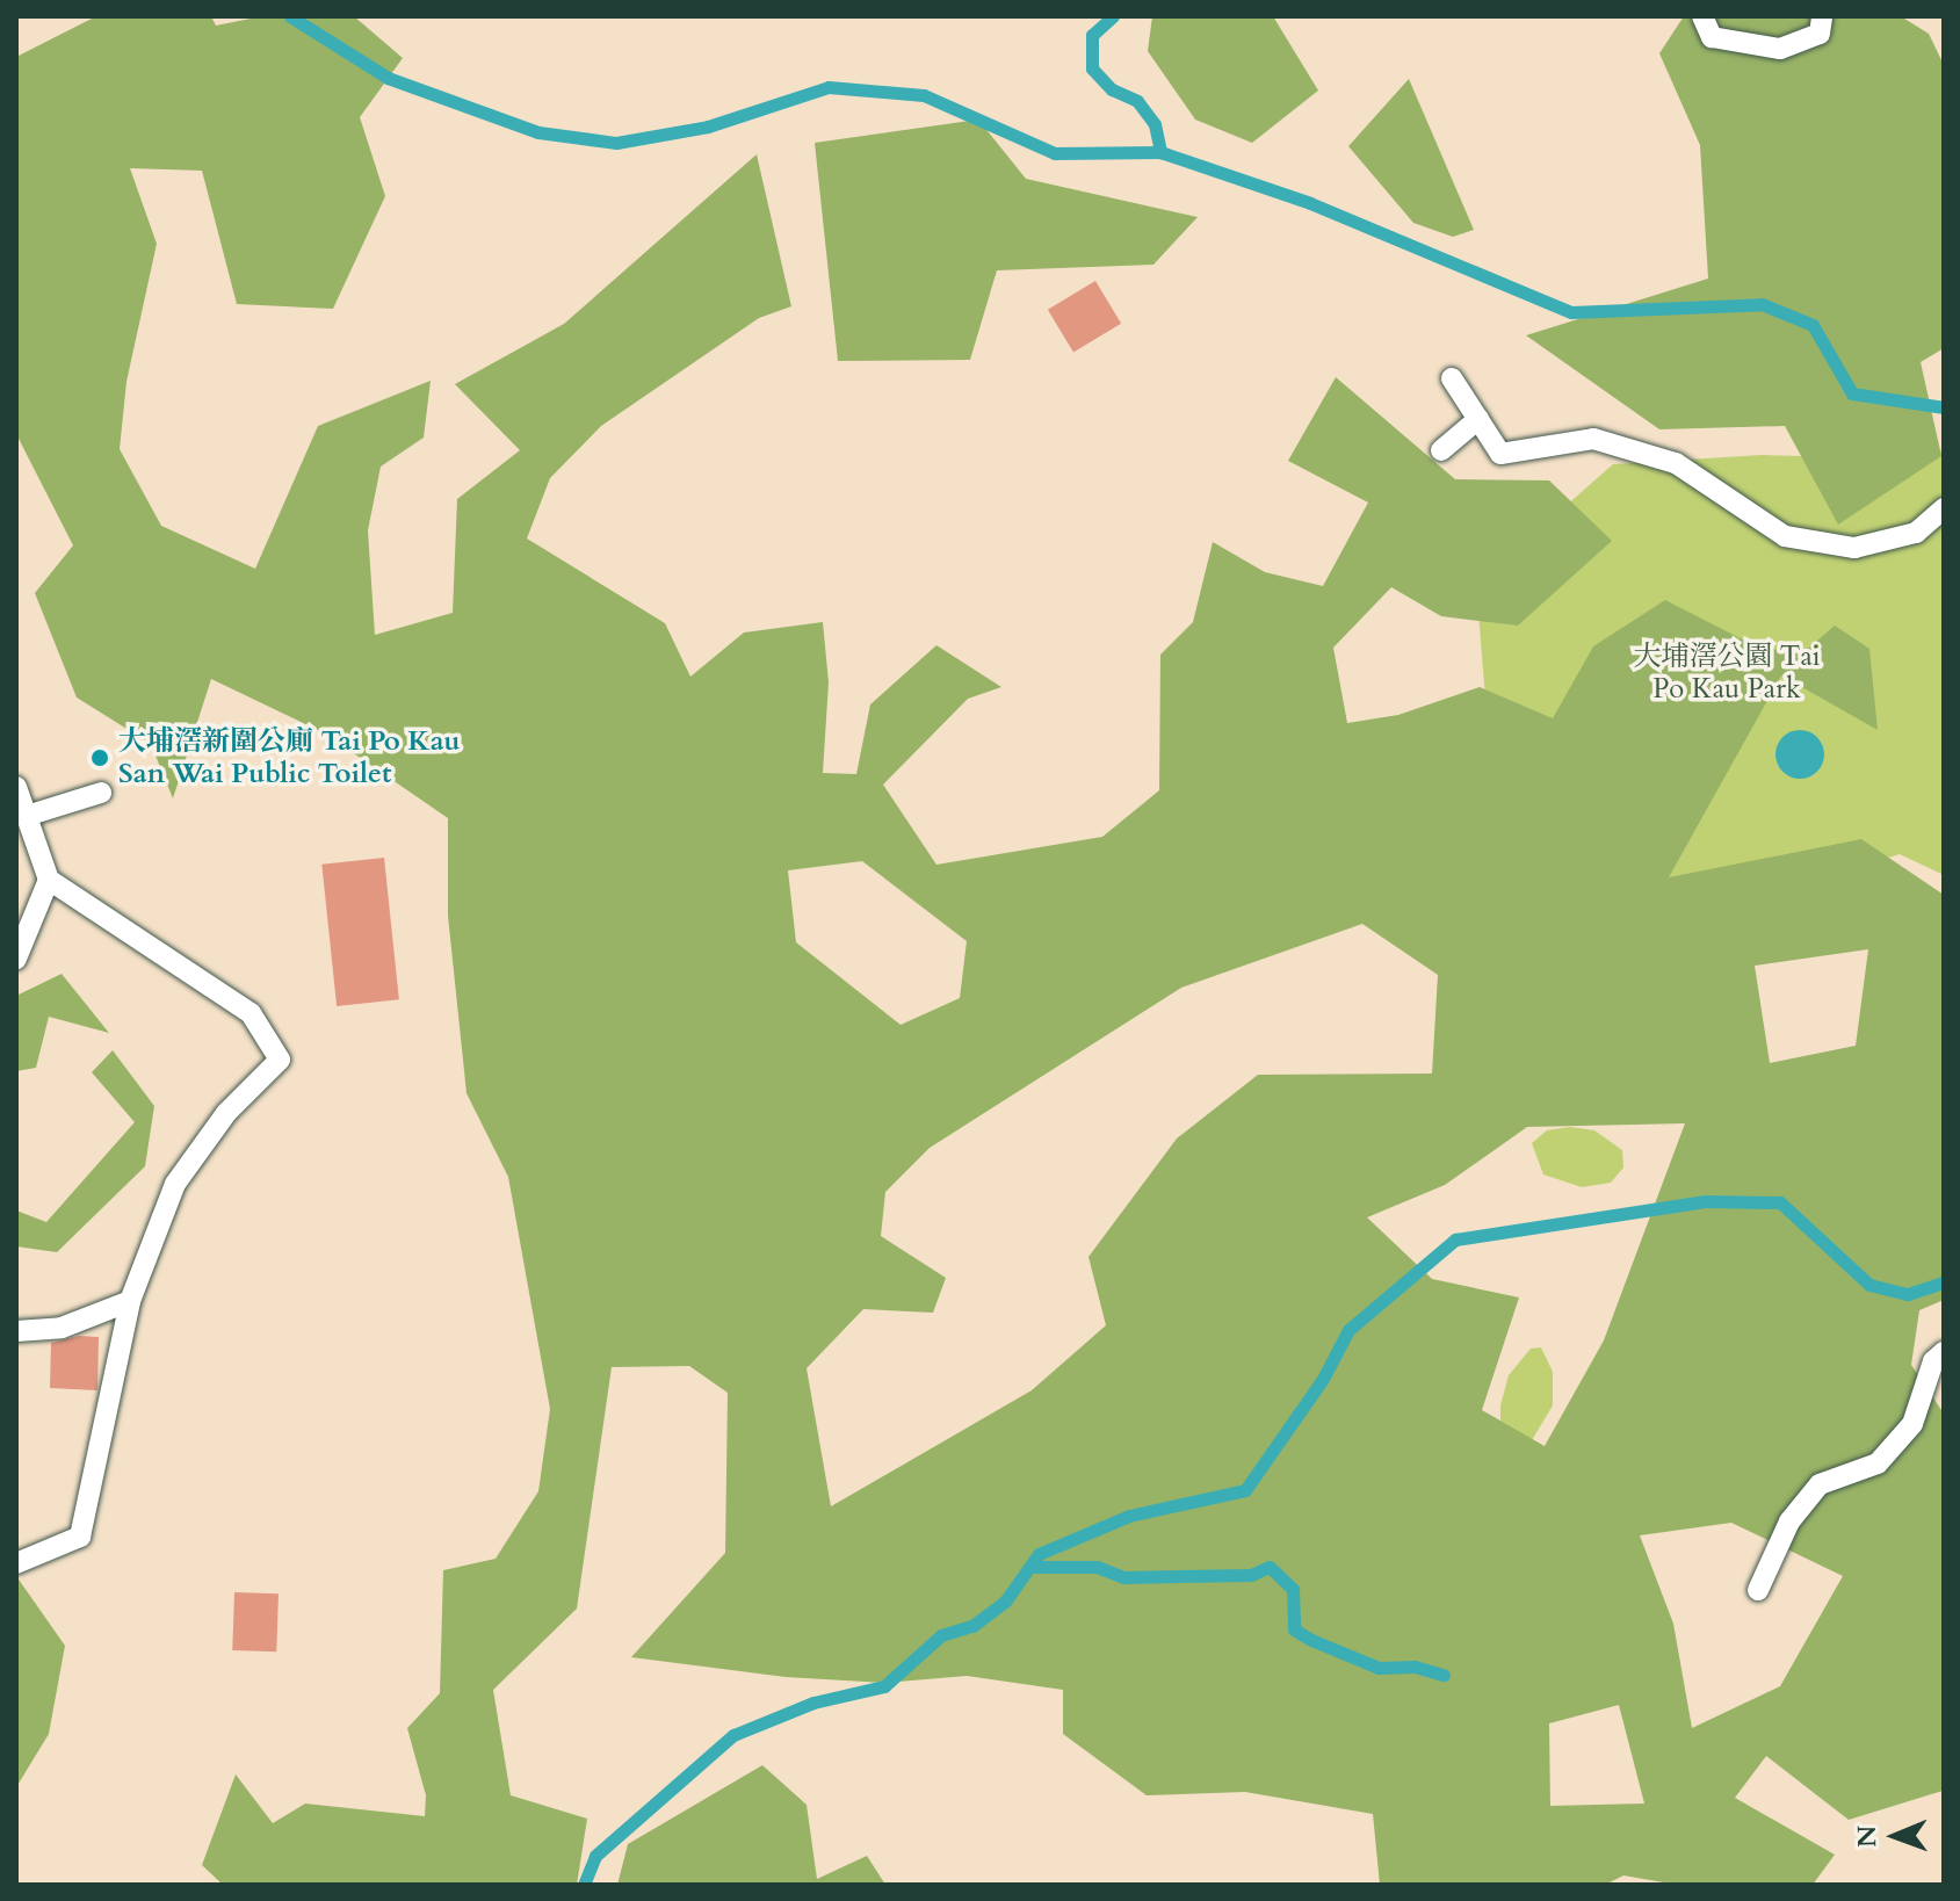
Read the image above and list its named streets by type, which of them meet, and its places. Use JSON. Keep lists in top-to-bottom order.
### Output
{
  "parks": ["大埔滘公園 Tai Po Kau Park"],
  "places": ["大埔滘新圍公廁 Tai Po Kau San Wai Public Toilet"],
  "north": "left"
}
